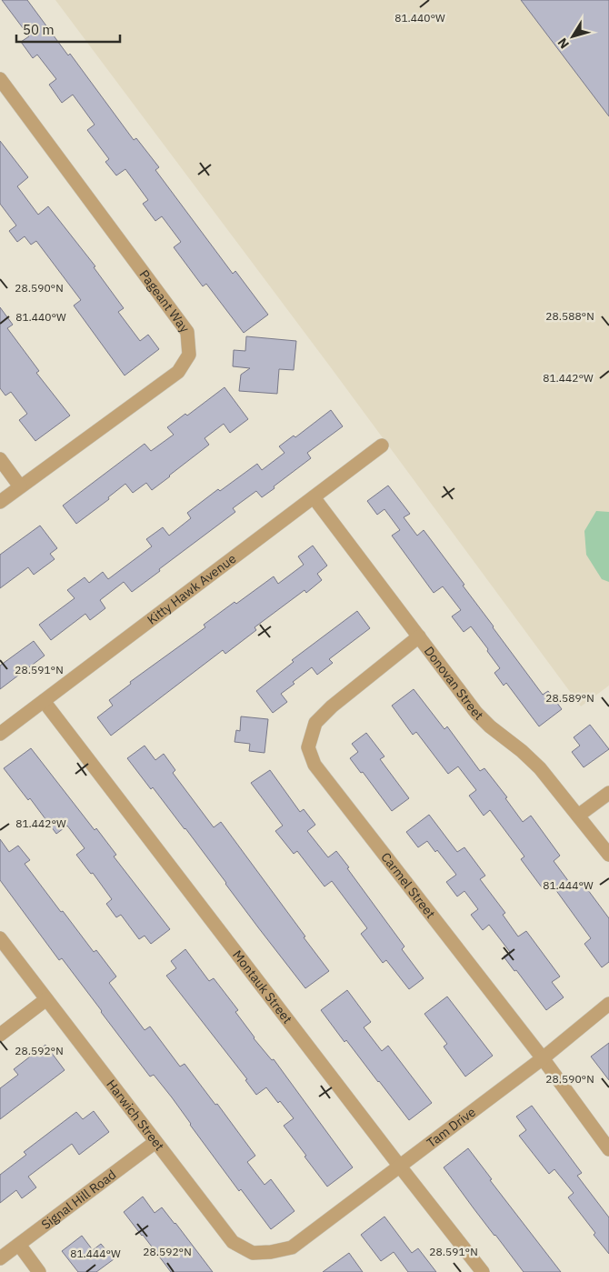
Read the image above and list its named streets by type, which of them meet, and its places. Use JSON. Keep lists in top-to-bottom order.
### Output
{
  "streets": {
    "street": [
      "Pageant Way",
      "Kitty Hawk Avenue",
      "Donovan Street",
      "Carmel Street",
      "Montauk Street",
      "Harwich Street",
      "Tam Drive",
      "Signal Hill Road"
    ]
  },
  "crossings": [
    ["Kitty Hawk Avenue", "Donovan Street"],
    ["Kitty Hawk Avenue", "Montauk Street"],
    ["Donovan Street", "Carmel Street"],
    ["Carmel Street", "Tam Drive"],
    ["Montauk Street", "Tam Drive"],
    ["Harwich Street", "Tam Drive"],
    ["Harwich Street", "Signal Hill Road"]
  ],
  "scale_bar": "50 m",
  "north": "bottom left",
  "coordinates": [
    "81.440°W",
    "28.590°N",
    "28.588°N",
    "81.442°W",
    "28.591°N",
    "28.589°N",
    "81.444°W",
    "28.592°N"
  ]
}
